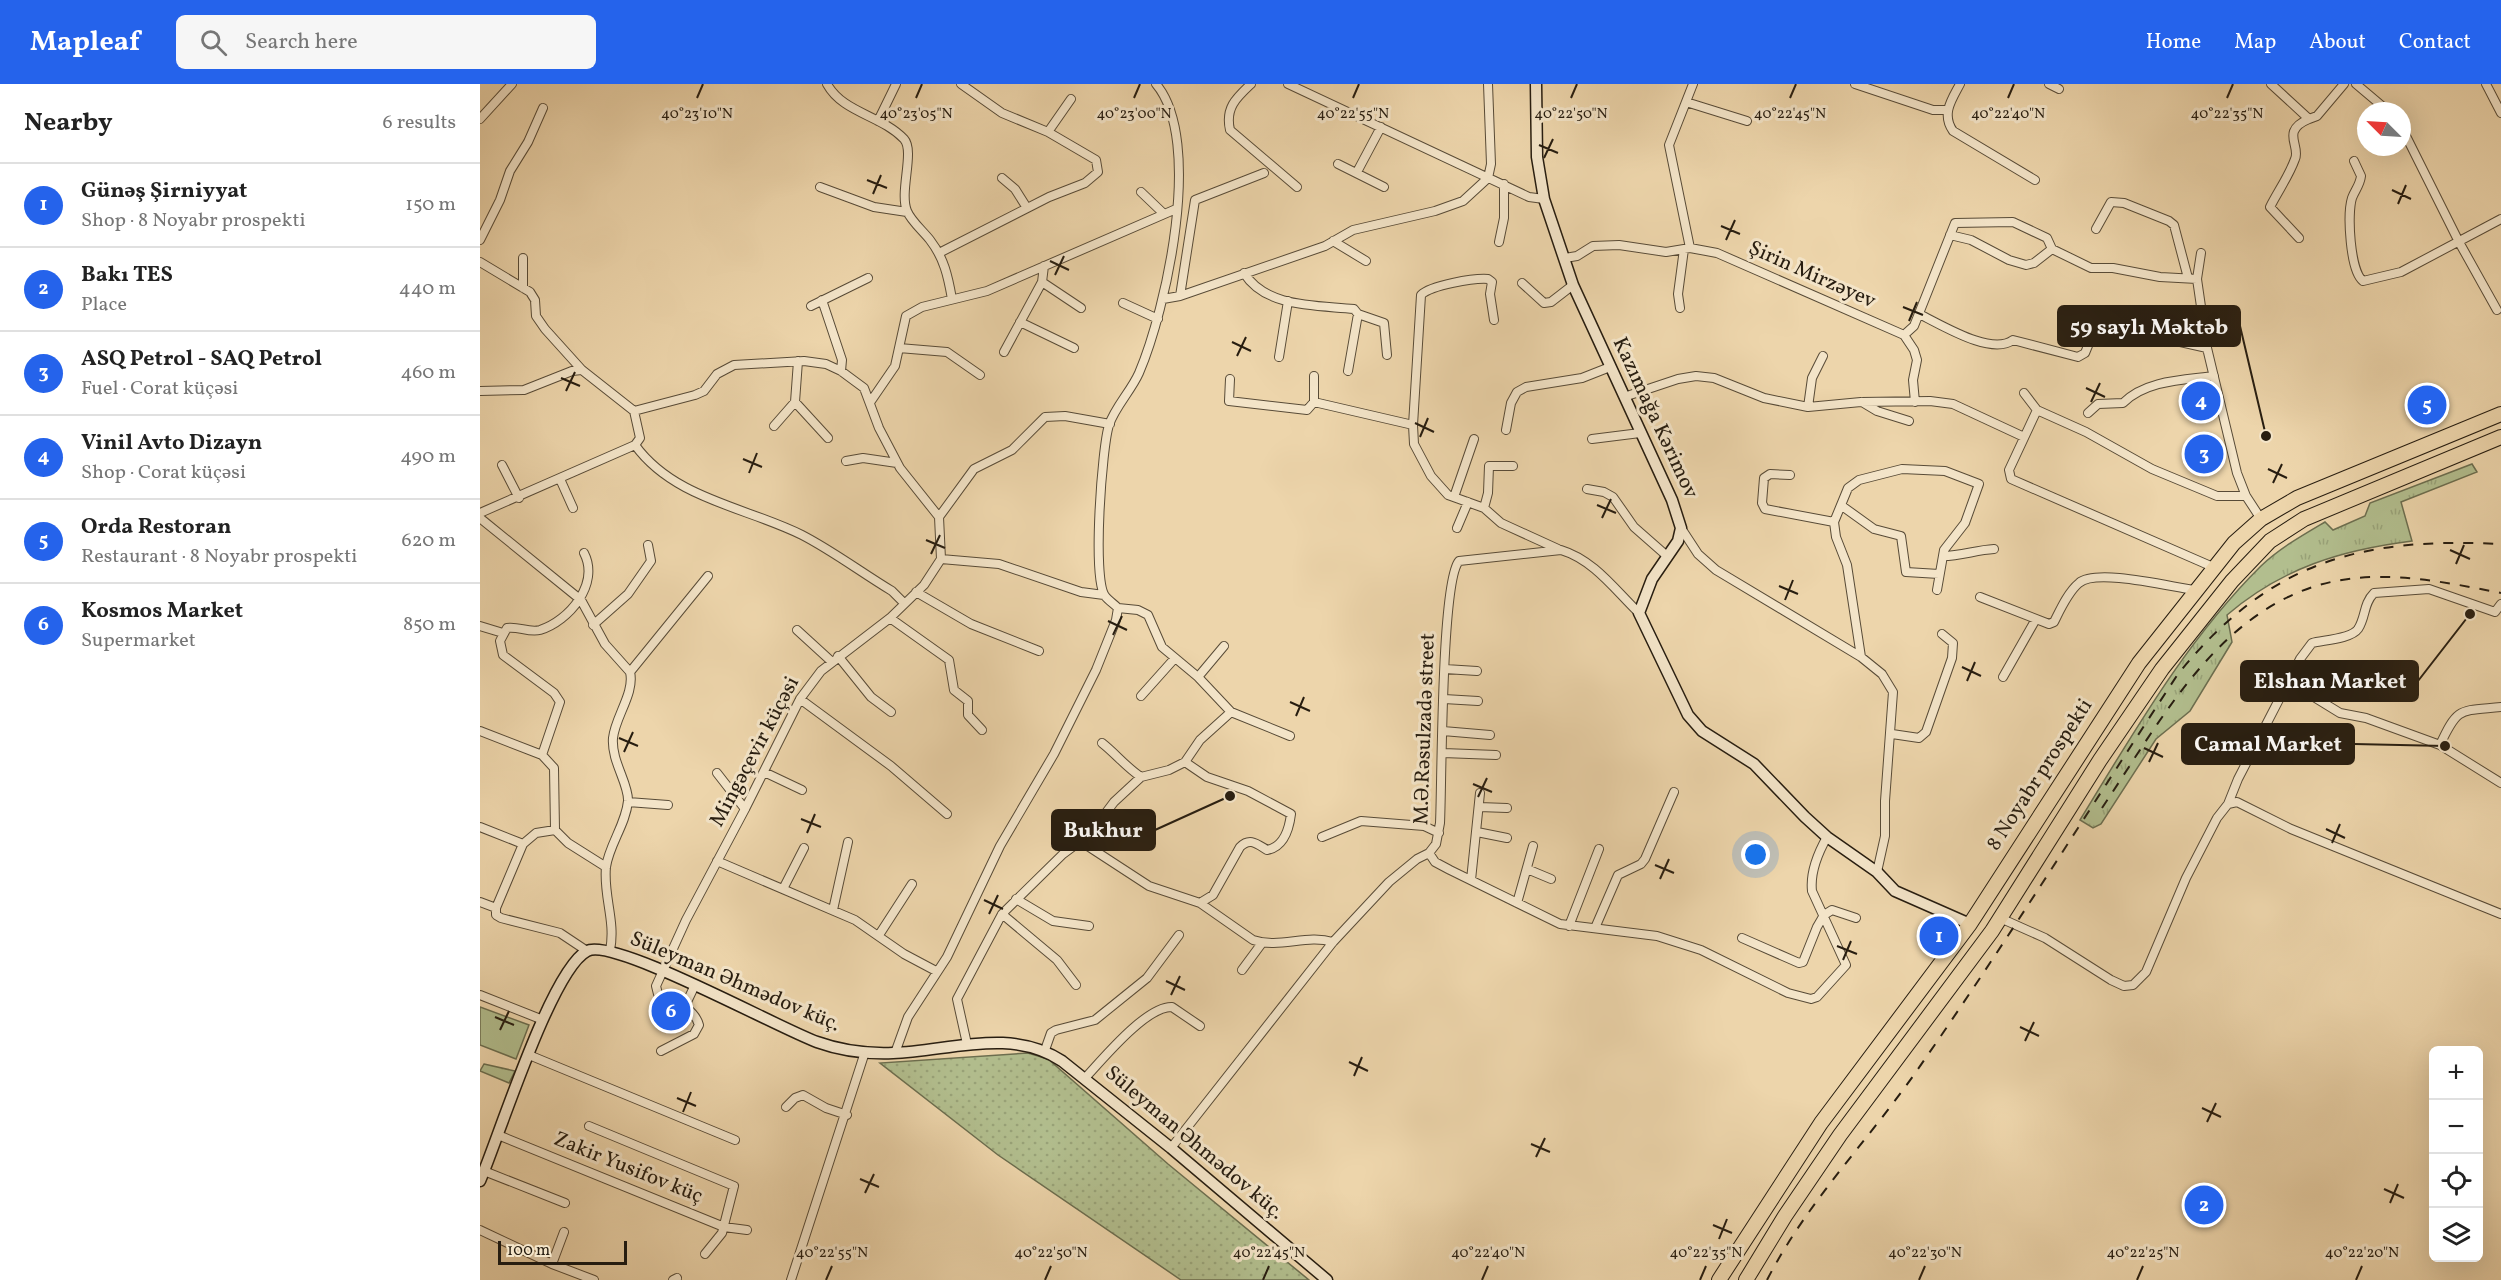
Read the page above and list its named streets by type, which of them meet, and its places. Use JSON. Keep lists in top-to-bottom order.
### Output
{
  "streets": {
    "highway": ["8 Noyabr prospekti"],
    "street": [
      "Şirin Mirzəyev",
      "Kazımağa Kərimov",
      "M.Ə.Rəsulzadə street",
      "Mingəçevir küçəsi",
      "Süleyman Əhmədov küç.",
      "Zakir Yusifov küç"
    ]
  },
  "crossings": [
    ["Şirin Mirzəyev", "Kazımağa Kərimov"],
    ["M.Ə.Rəsulzadə street", "Süleyman Əhmədov küç."],
    ["Mingəçevir küçəsi", "Süleyman Əhmədov küç."]
  ],
  "places": [
    "59 saylı Məktəb",
    "Elshan Market",
    "Camal Market",
    "Bukhur"
  ],
  "scale_bar": "100 m",
  "north": "top left",
  "page": {
    "header": "Mapleaf",
    "search": "Search here",
    "nav": [
      "Home",
      "Map",
      "About",
      "Contact"
    ],
    "heading": ["Nearby", "6 results"],
    "list": [
      {
        "mark": "1",
        "name": "Günəş Şirniyyat",
        "note": "Shop · 8 Noyabr prospekti",
        "value": "150 m"
      },
      {
        "mark": "2",
        "name": "Bakı TES",
        "note": "Place",
        "value": "440 m"
      },
      {
        "mark": "3",
        "name": "ASQ Petrol - SAQ Petrol",
        "note": "Fuel · Corat küçəsi",
        "value": "460 m"
      },
      {
        "mark": "4",
        "name": "Vinil Avto Dizayn",
        "note": "Shop · Corat küçəsi",
        "value": "490 m"
      },
      {
        "mark": "5",
        "name": "Orda Restoran",
        "note": "Restaurant · 8 Noyabr prospekti",
        "value": "620 m"
      },
      {
        "mark": "6",
        "name": "Kosmos Market",
        "note": "Supermarket",
        "value": "850 m"
      }
    ],
    "pins": [
      "4",
      "5",
      "3",
      "1",
      "6",
      "2"
    ],
    "map_buttons": ["+", "−"],
    "scale": "100 m"
  },
  "coordinates": [
    "40°23'10\"N",
    "40°23'05\"N",
    "40°22'50\"N",
    "40°22'40\"N",
    "40°23'00\"N",
    "40°22'55\"N",
    "40°22'45\"N",
    "40°22'35\"N",
    "40°22'30\"N",
    "40°22'25\"N",
    "40°22'20\"N"
  ]
}
